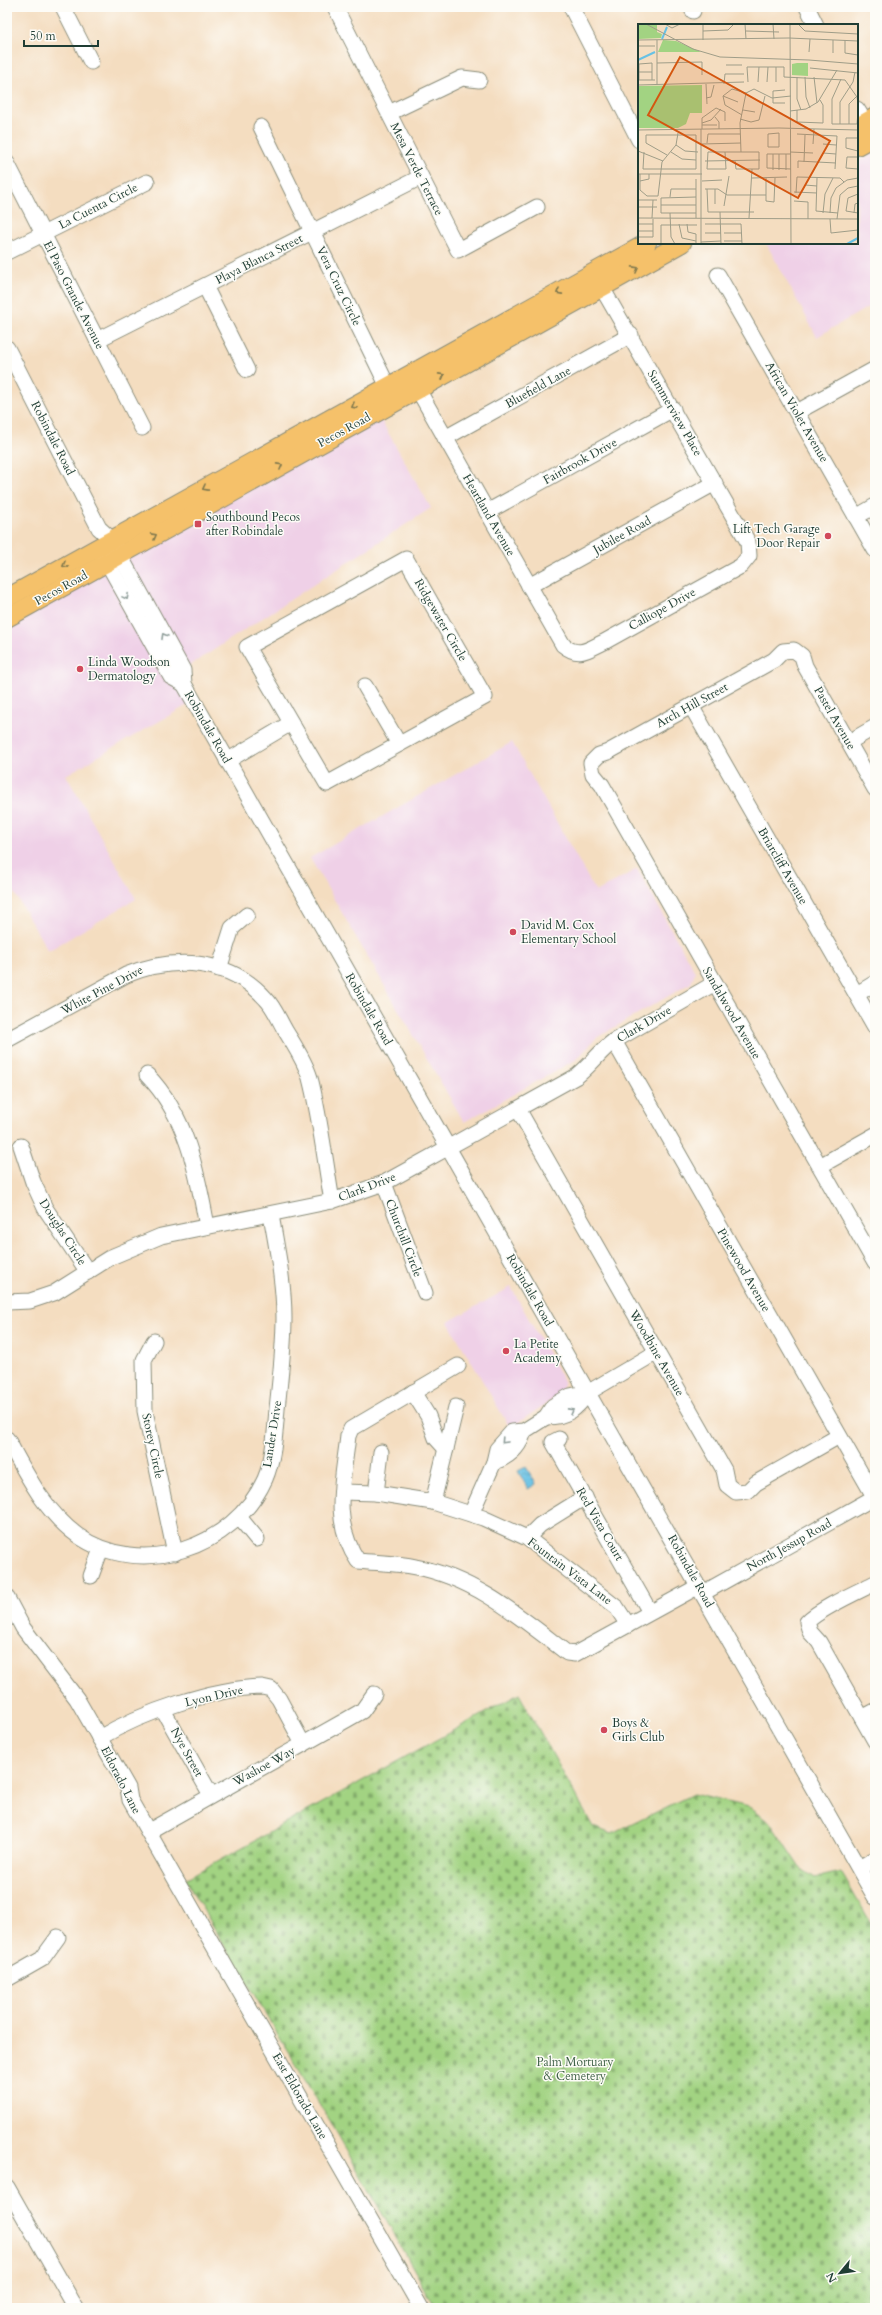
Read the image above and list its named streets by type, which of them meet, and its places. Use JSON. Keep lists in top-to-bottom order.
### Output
{
  "streets": {
    "main road": ["Pecos Road"],
    "street": [
      "Mesa Verde Terrace",
      "La Cuenta Circle",
      "Playa Blanca Street",
      "Vera Cruz Circle",
      "El Paso Grande Avenue",
      "Bluefield Lane",
      "African Violet Avenue",
      "Summerview Place",
      "Robindale Road",
      "Fairbrook Drive",
      "Heartland Avenue",
      "Jubilee Road",
      "Calliope Drive",
      "Ridgewater Circle",
      "Arch Hill Street",
      "Pastel Avenue",
      "Briarcliff Avenue",
      "White Pine Drive",
      "Sandalwood Avenue",
      "Clark Drive",
      "Douglas Circle",
      "Churchill Circle",
      "Pinewood Avenue",
      "Woodbine Avenue",
      "Lander Drive",
      "Storey Circle",
      "Red Vista Court",
      "North Jessup Road",
      "Fountain Vista Lane",
      "Lyon Drive",
      "Nye Street",
      "Washoe Way",
      "Eldorado Lane",
      "East Eldorado Lane"
    ]
  },
  "crossings": [
    ["Mesa Verde Terrace", "Playa Blanca Street"],
    ["La Cuenta Circle", "El Paso Grande Avenue"],
    ["Playa Blanca Street", "Vera Cruz Circle"],
    ["Playa Blanca Street", "El Paso Grande Avenue"],
    ["Vera Cruz Circle", "Pecos Road"],
    ["Bluefield Lane", "Summerview Place"],
    ["Bluefield Lane", "Heartland Avenue"],
    ["Summerview Place", "Pecos Road"],
    ["Summerview Place", "Fairbrook Drive"],
    ["Summerview Place", "Jubilee Road"],
    ["Summerview Place", "Calliope Drive"],
    ["Pecos Road", "Robindale Road"],
    ["Pecos Road", "Heartland Avenue"],
    ["Robindale Road", "Clark Drive"],
    ["Robindale Road", "North Jessup Road"],
    ["Fairbrook Drive", "Heartland Avenue"],
    ["Heartland Avenue", "Jubilee Road"],
    ["Heartland Avenue", "Calliope Drive"],
    ["Arch Hill Street", "Pastel Avenue"],
    ["Arch Hill Street", "Briarcliff Avenue"],
    ["Arch Hill Street", "Sandalwood Avenue"],
    ["White Pine Drive", "Clark Drive"],
    ["Sandalwood Avenue", "Clark Drive"],
    ["Clark Drive", "Douglas Circle"],
    ["Clark Drive", "Churchill Circle"],
    ["Clark Drive", "Pinewood Avenue"],
    ["Clark Drive", "Woodbine Avenue"],
    ["Clark Drive", "Lander Drive"],
    ["Pinewood Avenue", "Woodbine Avenue"],
    ["Pinewood Avenue", "North Jessup Road"],
    ["Lander Drive", "Storey Circle"],
    ["Red Vista Court", "North Jessup Road"],
    ["North Jessup Road", "Fountain Vista Lane"],
    ["Lyon Drive", "Nye Street"],
    ["Lyon Drive", "Washoe Way"],
    ["Lyon Drive", "Eldorado Lane"],
    ["Nye Street", "Washoe Way"],
    ["Washoe Way", "Eldorado Lane"],
    ["Eldorado Lane", "East Eldorado Lane"]
  ],
  "parks": ["Palm Mortuary & Cemetery"],
  "places": {
    "transit": ["Southbound Pecos after Robindale"],
    "other": [
      "Lift Tech Garage Door Repair",
      "Linda Woodson Dermatology",
      "David M. Cox Elementary School",
      "La Petite Academy",
      "Boys & Girls Club"
    ]
  },
  "scale_bar": "50 m",
  "north": "bottom left"
}
